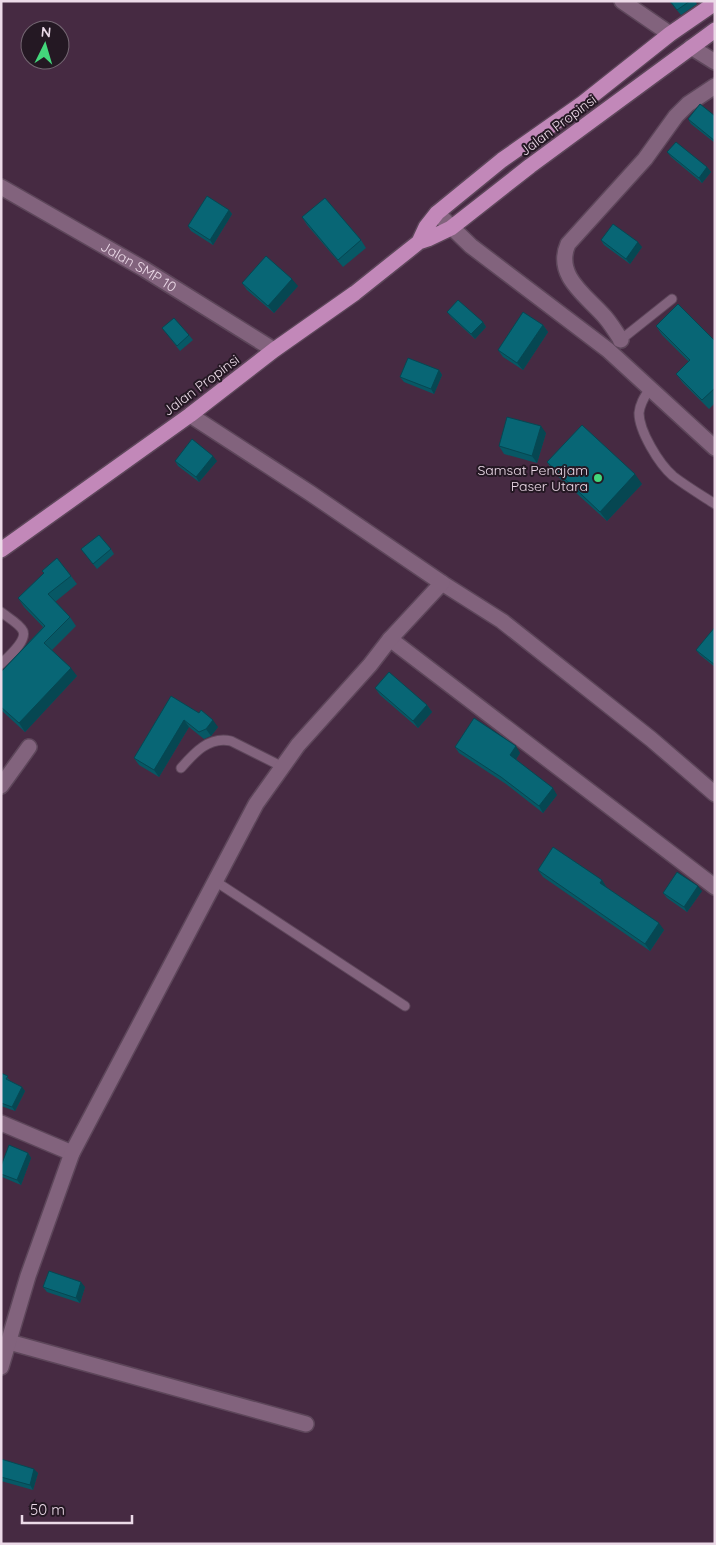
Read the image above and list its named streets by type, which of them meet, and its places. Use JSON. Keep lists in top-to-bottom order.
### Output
{
  "streets": {
    "highway": ["Jalan Propinsi"],
    "street": ["Jalan SMP 10"]
  },
  "crossings": [
    ["Jalan Propinsi", "Jalan SMP 10"]
  ],
  "places": ["Samsat Penajam Paser Utara"],
  "scale_bar": "50 m",
  "north": "top"
}
